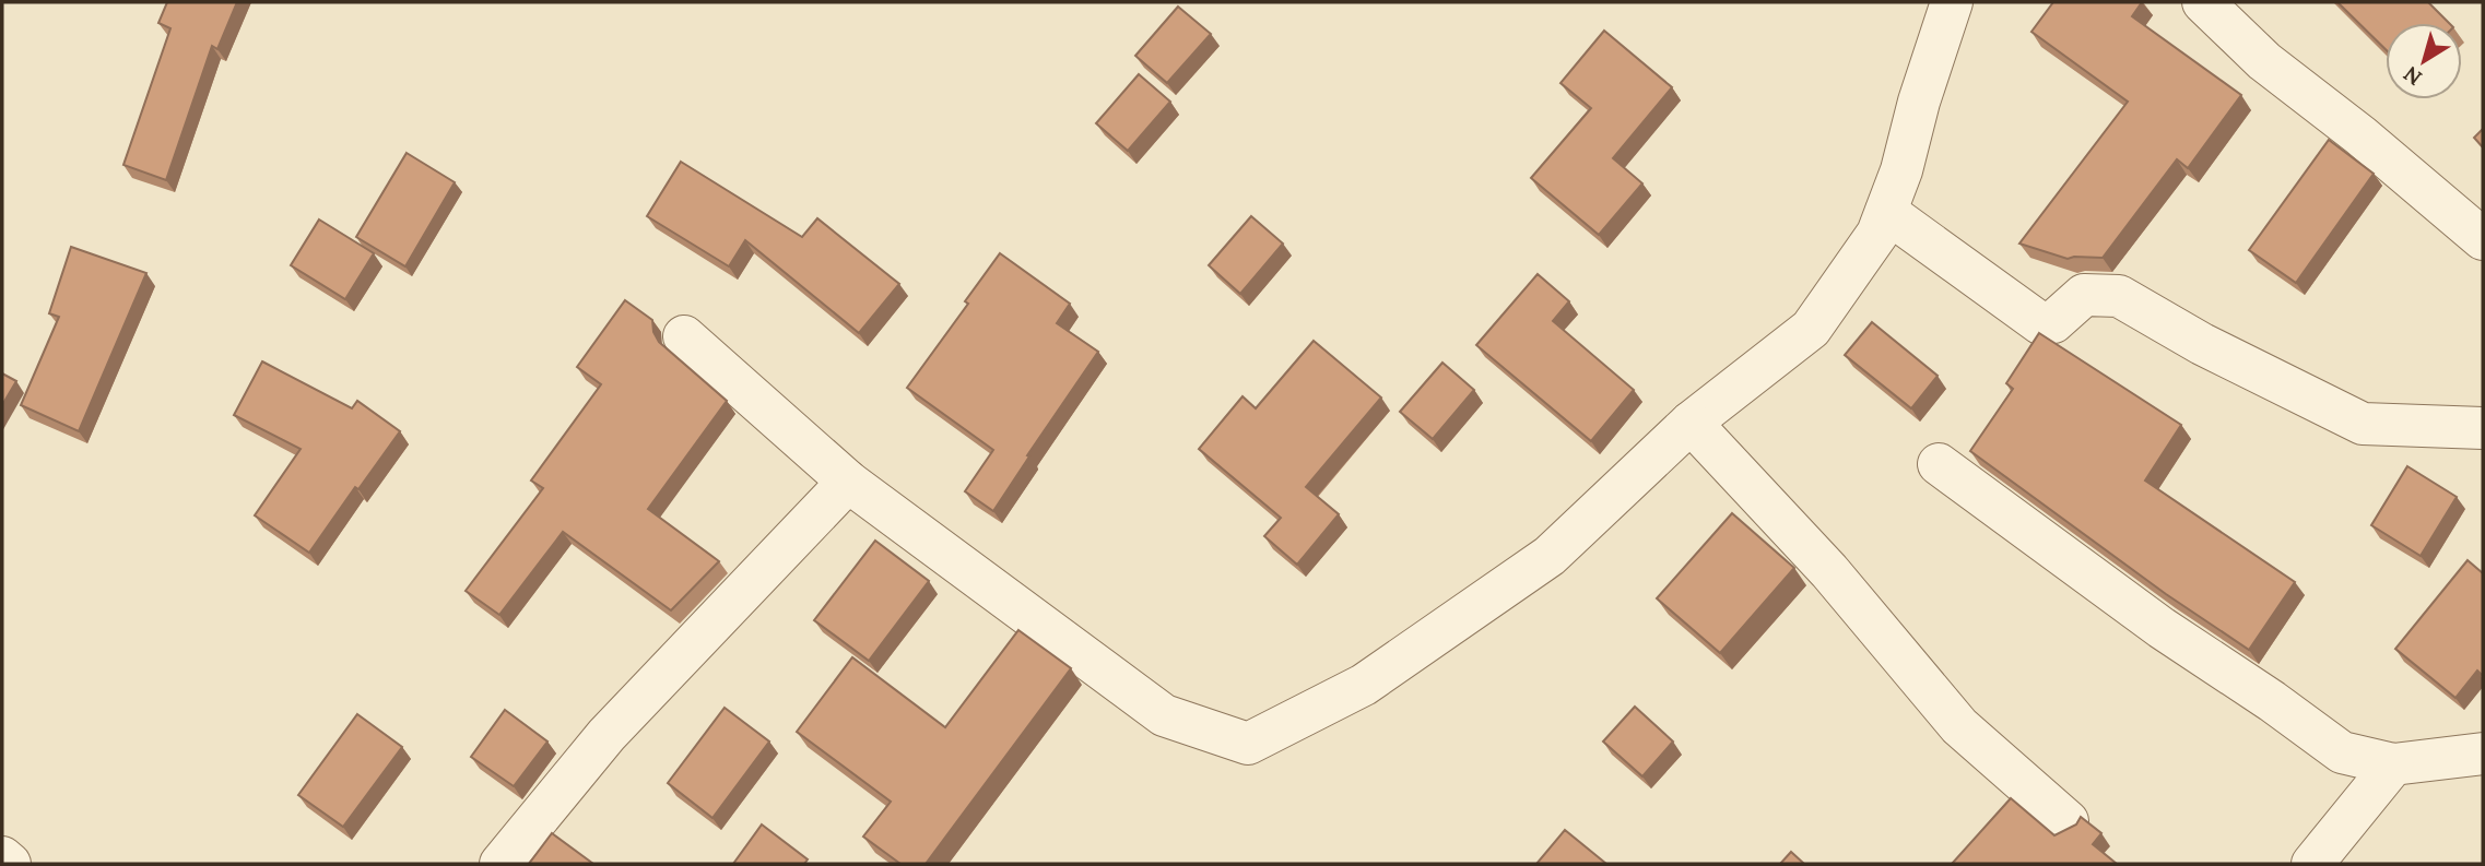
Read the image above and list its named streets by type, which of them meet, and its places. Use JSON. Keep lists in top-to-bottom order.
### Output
{
  "north": "bottom left"
}
